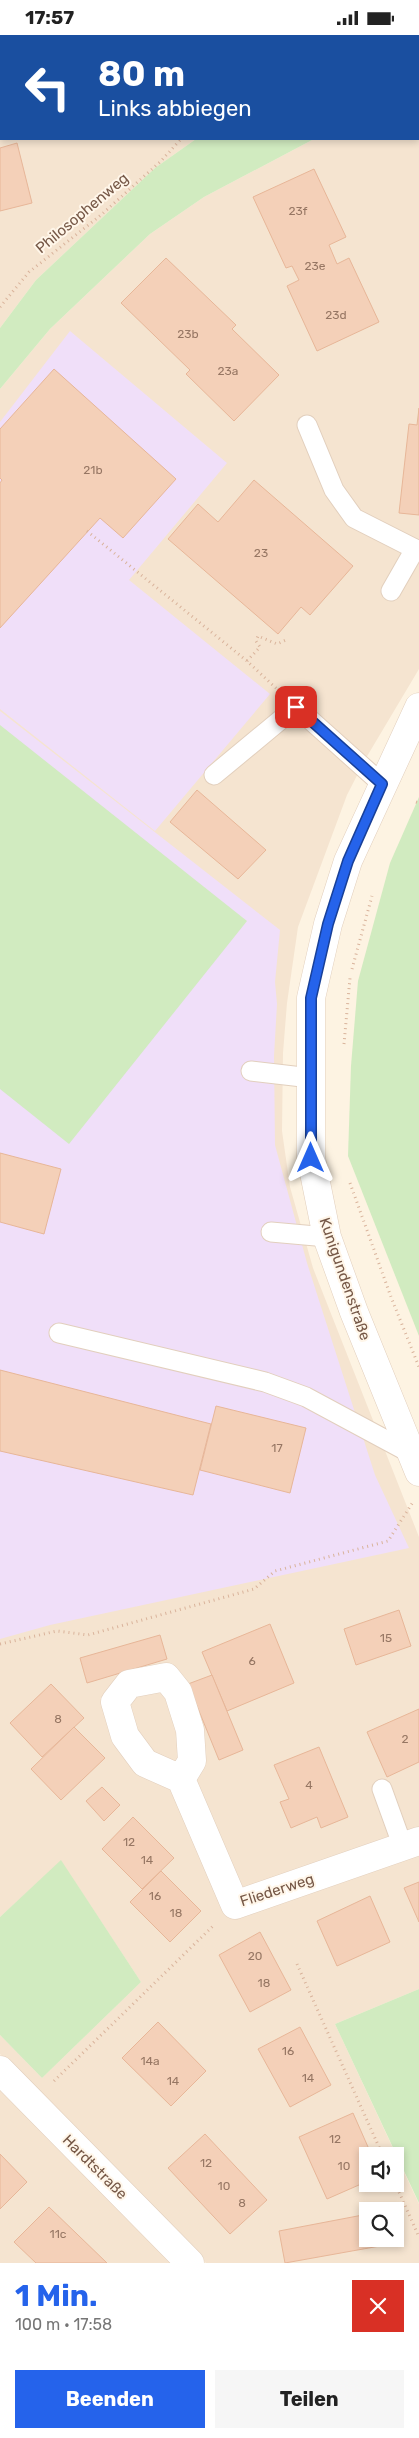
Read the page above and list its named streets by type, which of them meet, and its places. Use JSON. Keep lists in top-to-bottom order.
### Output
{
  "streets": {
    "street": ["Kunigundenstraße", "Fliederweg", "Hardtstraße"],
    "path": ["Philosophenweg"]
  },
  "house_numbers": [
    "23f",
    "23e",
    "23d",
    "23b",
    "23a",
    "21b",
    "23",
    "17",
    "15",
    "6",
    "8",
    "2",
    "4",
    "12",
    "14",
    "16",
    "18",
    "20",
    "18",
    "16",
    "14a",
    "14",
    "14",
    "12",
    "12",
    "10",
    "10",
    "8",
    "11c"
  ],
  "page": {
    "status": "17:57",
    "turn": ["80 m", "Links abbiegen"],
    "heading": ["1 Min.", "100 m · 17:58"],
    "buttons": ["Beenden", "Teilen"]
  }
}
